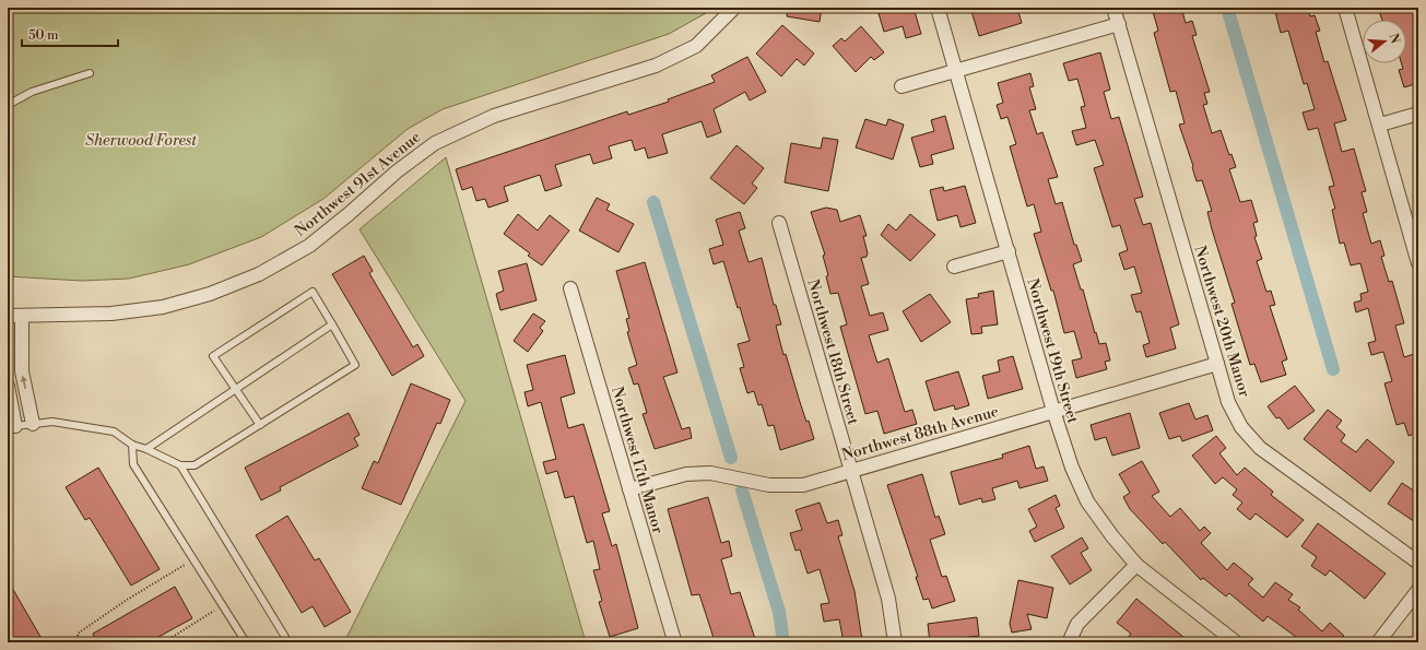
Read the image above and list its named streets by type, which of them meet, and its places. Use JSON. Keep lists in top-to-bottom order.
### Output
{
  "streets": {
    "street": [
      "Northwest 91st Avenue",
      "Northwest 20th Manor",
      "Northwest 19th Street",
      "Northwest 18th Street",
      "Northwest 88th Avenue",
      "Northwest 17th Manor"
    ]
  },
  "crossings": [
    ["Northwest 20th Manor", "Northwest 88th Avenue"],
    ["Northwest 19th Street", "Northwest 88th Avenue"],
    ["Northwest 18th Street", "Northwest 88th Avenue"],
    ["Northwest 88th Avenue", "Northwest 17th Manor"]
  ],
  "parks": ["Sherwood Forest"],
  "scale_bar": "50 m",
  "north": "right"
}
